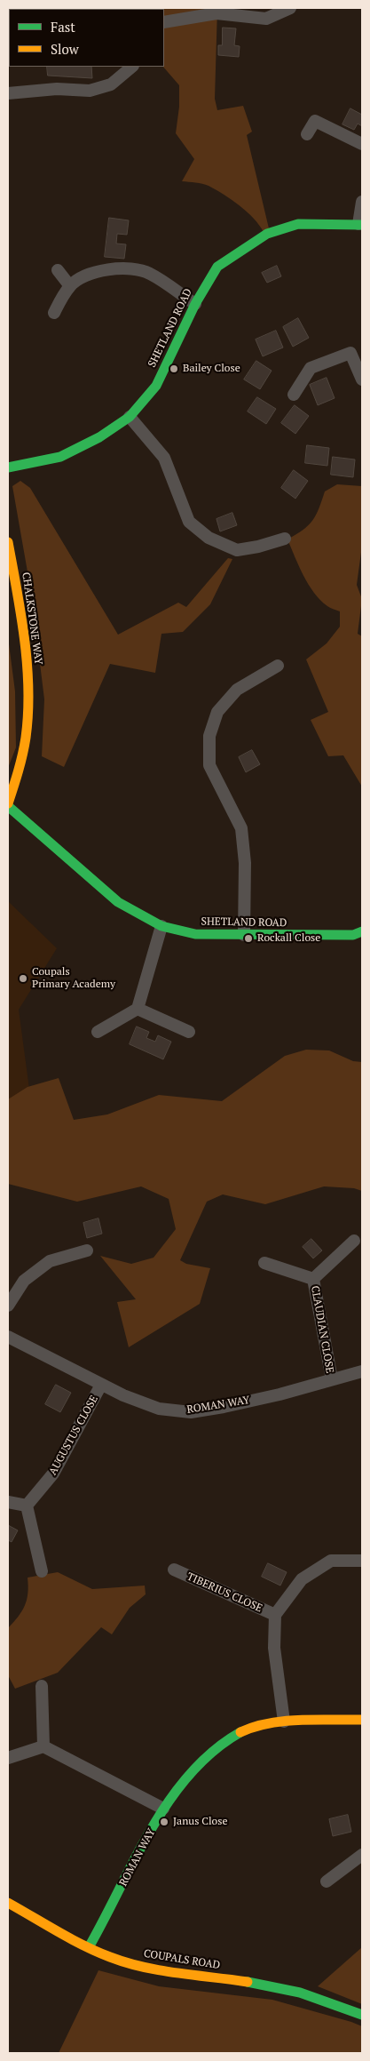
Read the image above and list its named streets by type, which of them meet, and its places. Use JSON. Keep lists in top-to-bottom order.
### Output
{
  "streets": {
    "street": [
      "SHETLAND ROAD",
      "CHALKSTONE WAY",
      "CLAUDIAN CLOSE",
      "ROMAN WAY",
      "AUGUSTUS CLOSE",
      "TIBERIUS CLOSE",
      "COUPALS ROAD"
    ]
  },
  "crossings": [
    ["SHETLAND ROAD", "CHALKSTONE WAY"],
    ["CLAUDIAN CLOSE", "ROMAN WAY"],
    ["ROMAN WAY", "AUGUSTUS CLOSE"],
    ["ROMAN WAY", "TIBERIUS CLOSE"],
    ["ROMAN WAY", "COUPALS ROAD"]
  ],
  "places": [
    "Bailey Close",
    "Rockall Close",
    "Coupals Primary Academy",
    "Janus Close"
  ],
  "legend": ["Fast", "Slow"]
}
